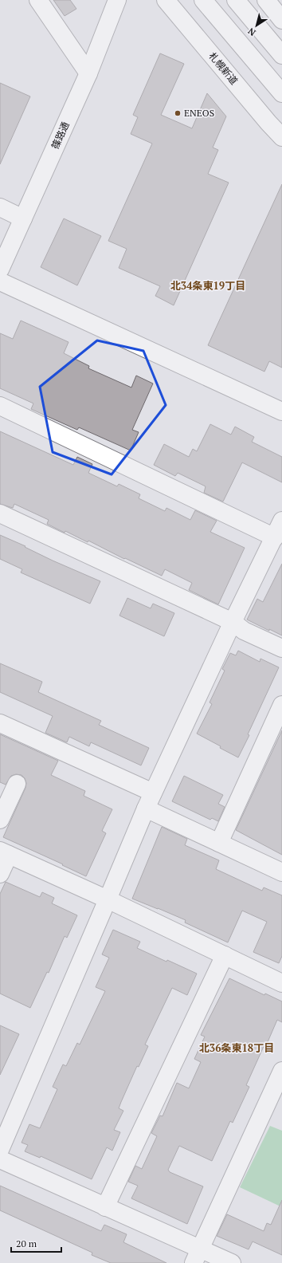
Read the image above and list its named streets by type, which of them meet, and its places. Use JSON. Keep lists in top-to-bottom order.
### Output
{
  "streets": {
    "main road": ["札幌新道", "篠路通"]
  },
  "districts": ["北34条東19丁目", "北36条東18丁目"],
  "places": ["ENEOS"],
  "scale_bar": "20 m",
  "north": "bottom left"
}
